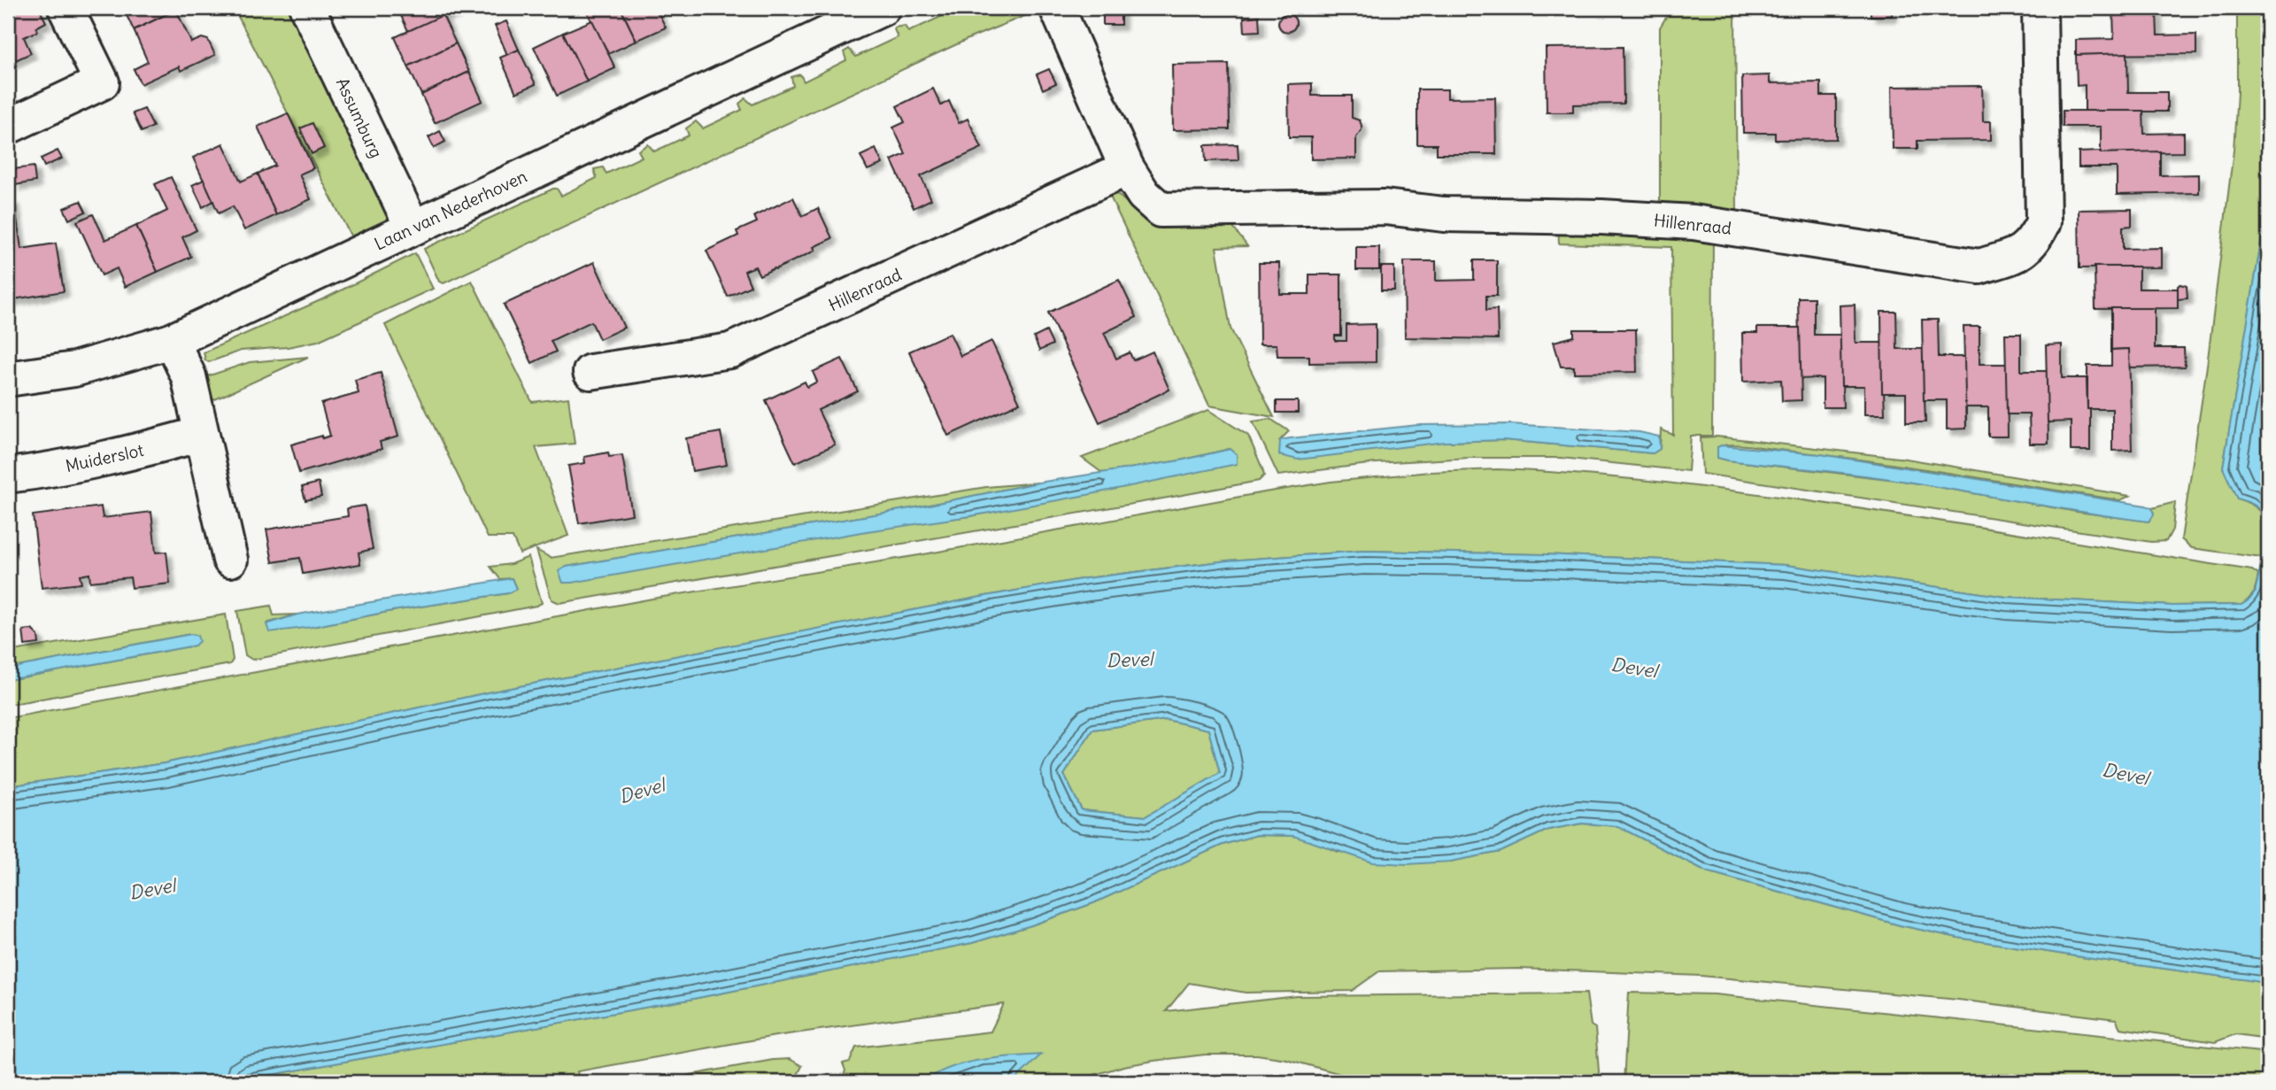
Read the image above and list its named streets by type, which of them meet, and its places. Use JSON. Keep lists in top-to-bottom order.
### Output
{
  "streets": {
    "street": [
      "Assumburg",
      "Laan van Nederhoven",
      "Hillenraad",
      "Muiderslot"
    ]
  },
  "crossings": [
    ["Assumburg", "Laan van Nederhoven"]
  ],
  "water": ["Devel"]
}
